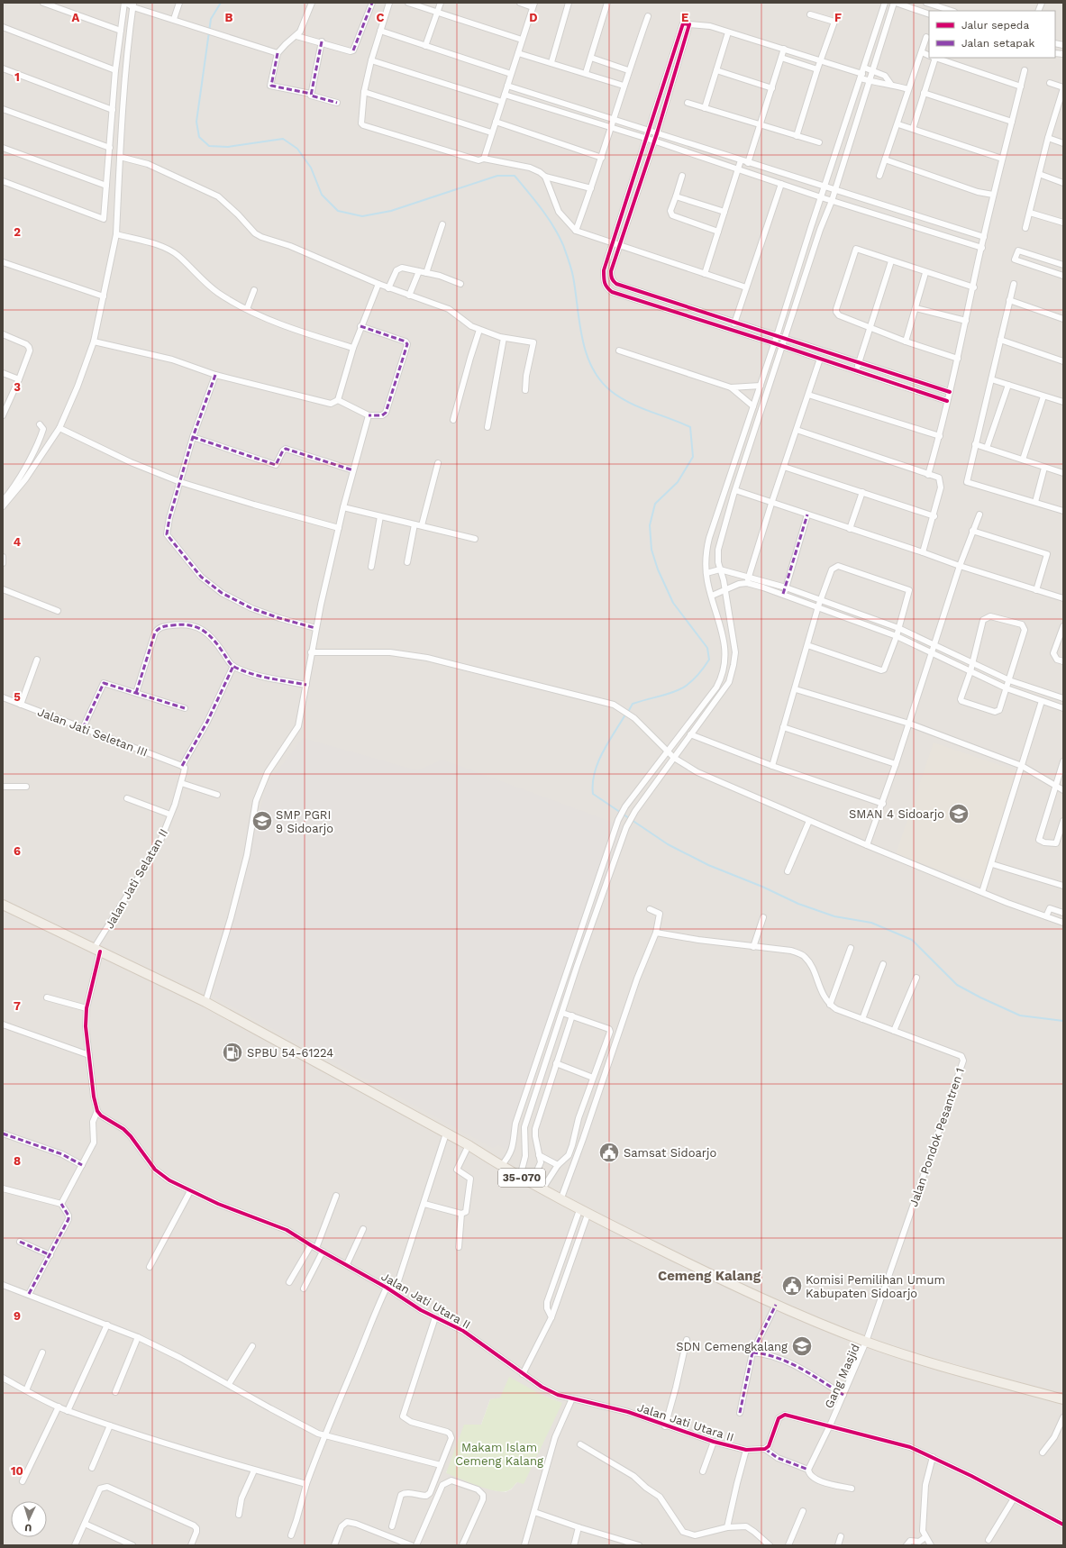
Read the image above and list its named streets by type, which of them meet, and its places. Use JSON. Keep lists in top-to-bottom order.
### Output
{
  "streets": {
    "main road": ["35-070"],
    "street": [
      "Jalan Jati Seletan III",
      "Jalan Jati Selatan II",
      "Jalan Pondok Pesantren 1",
      "Jalan Jati Utara II",
      "Gang Masjid"
    ]
  },
  "crossings": [
    ["Jalan Jati Seletan III", "Jalan Jati Selatan II"],
    ["Jalan Jati Selatan II", "35-070"],
    ["Jalan Pondok Pesantren 1", "35-070"],
    ["Jalan Pondok Pesantren 1", "Gang Masjid"],
    ["35-070", "Gang Masjid"]
  ],
  "districts": ["Cemeng Kalang"],
  "parks": ["Makam Islam Cemeng Kalang"],
  "places": {
    "school or university": ["SMAN 4 Sidoarjo", "SMP PGRI 9 Sidoarjo", "SDN Cemengkalang"],
    "fuel station": ["SPBU 54-61224"],
    "public building": ["Samsat Sidoarjo", "Komisi Pemilihan Umum Kabupaten Sidoarjo"]
  },
  "legend": ["Jalur sepeda", "Jalan setapak"],
  "north": "bottom",
  "grid": {
    "columns": [
      "A",
      "B",
      "C",
      "D",
      "E",
      "F"
    ],
    "rows": [
      "1",
      "2",
      "3",
      "4",
      "5",
      "6",
      "7",
      "8",
      "9",
      "10"
    ]
  }
}
